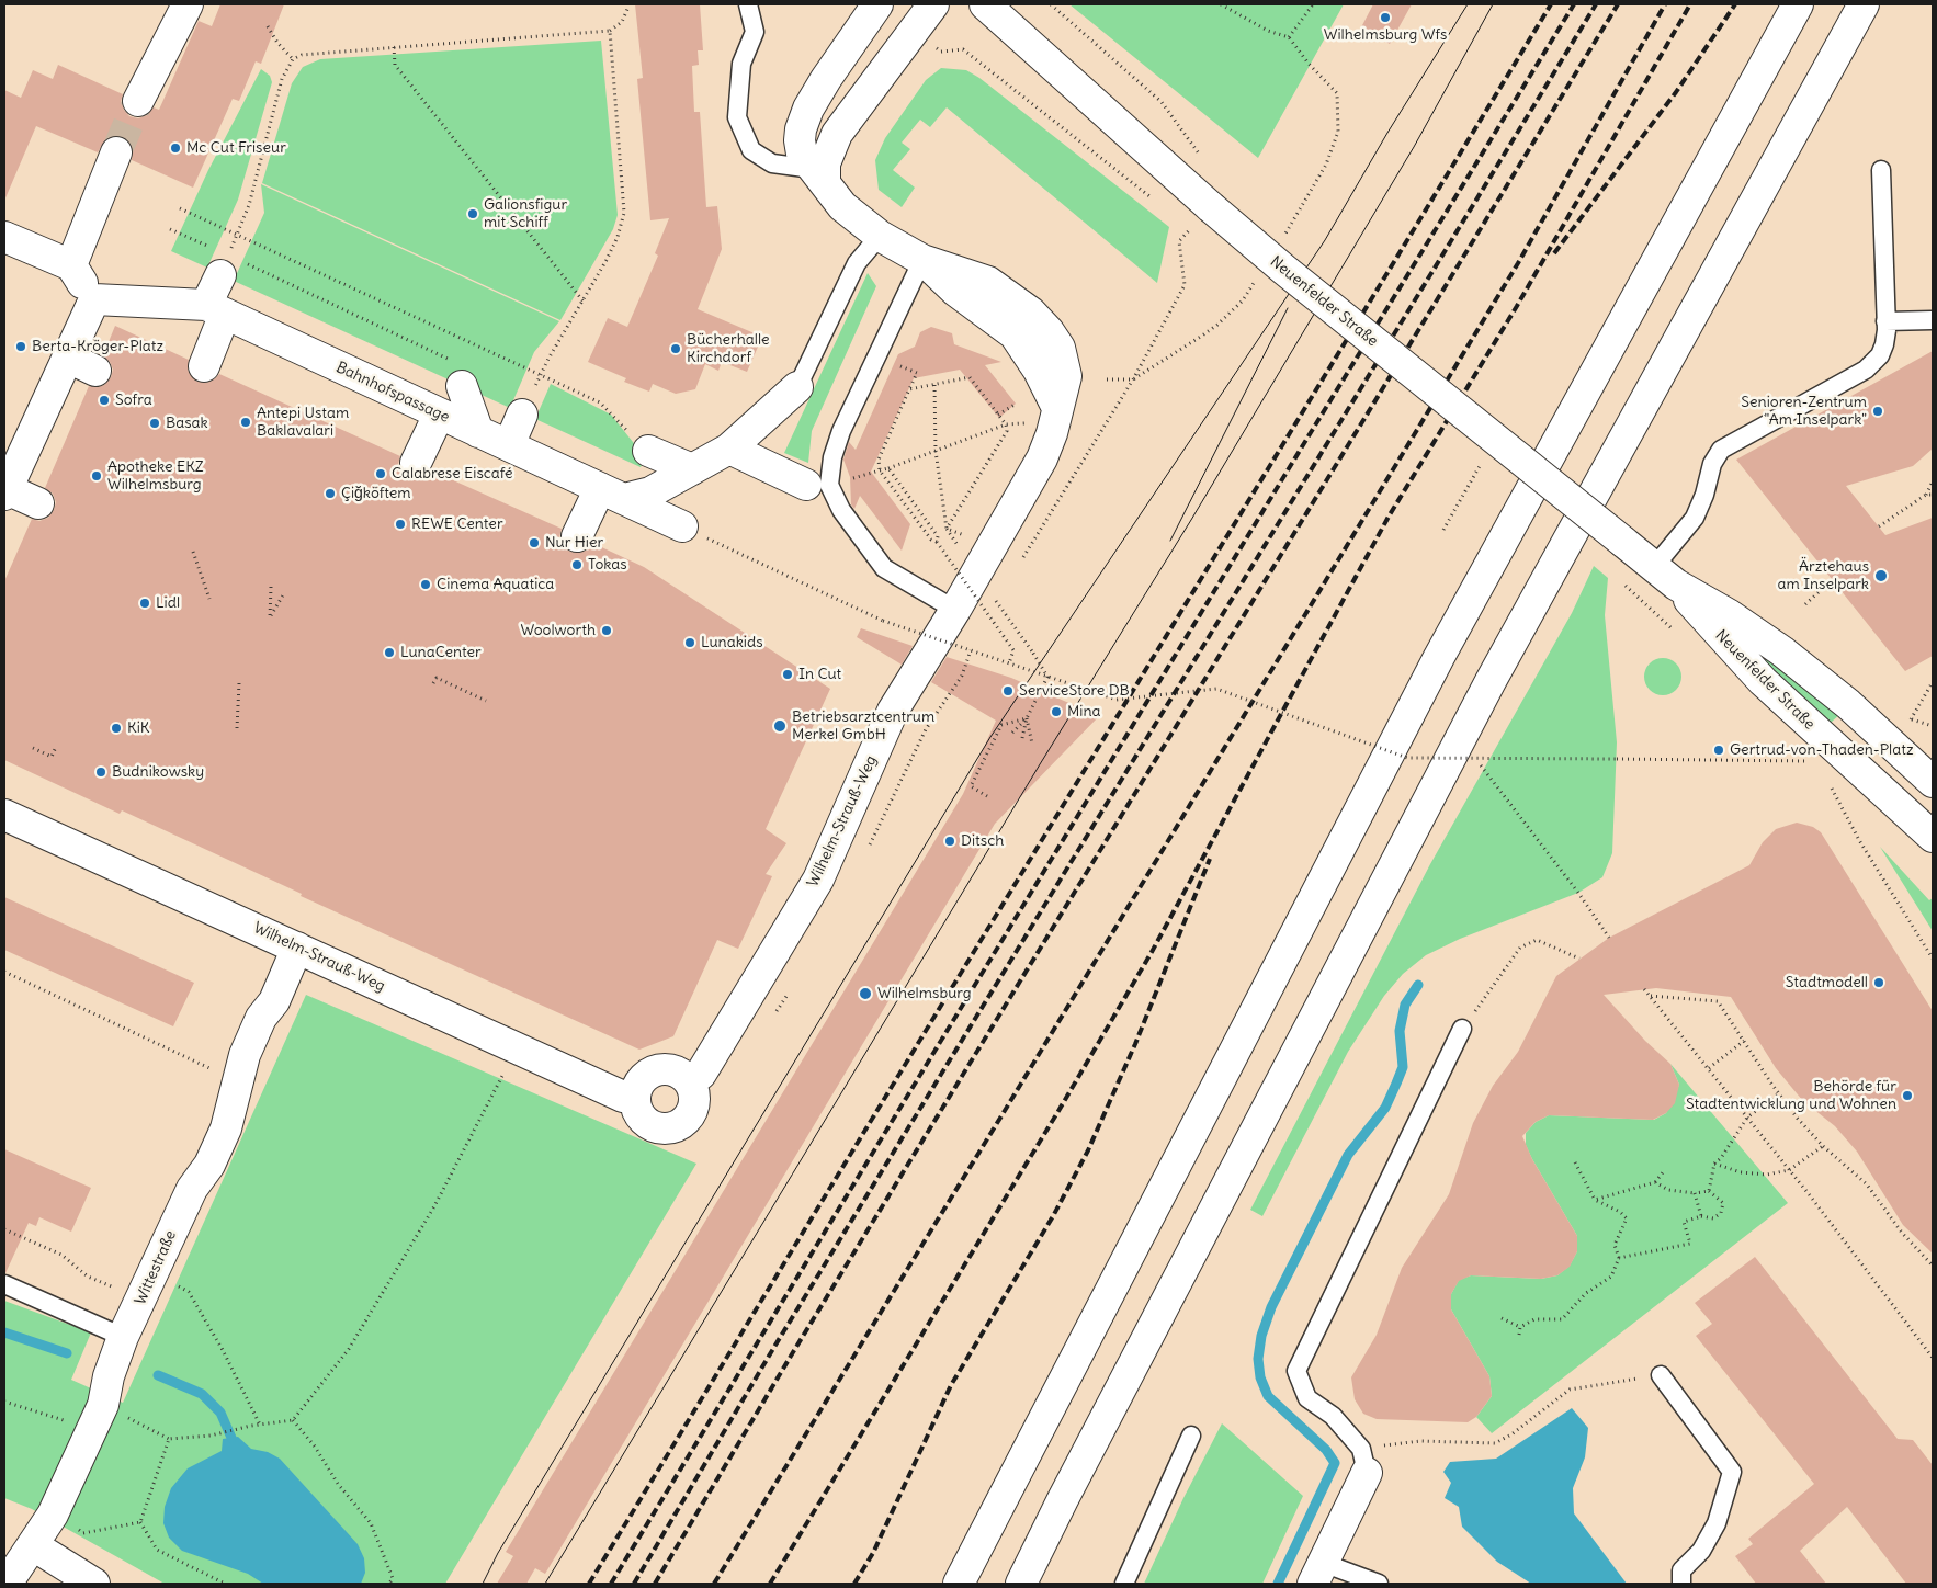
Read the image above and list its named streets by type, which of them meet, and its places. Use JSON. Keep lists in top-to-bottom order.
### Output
{
  "streets": {
    "main road": [
      "Neuenfelder Straße",
      "Bahnhofspassage",
      "Wilhelm-Strauß-Weg",
      "Wittestraße"
    ]
  },
  "crossings": [
    ["Wilhelm-Strauß-Weg", "Wittestraße"]
  ],
  "places": [
    "Wilhelmsburg Wfs",
    "Mc Cut Friseur",
    "Galionsfigur mit Schiff",
    "Berta-Kröger-Platz",
    "Bücherhalle Kirchdorf",
    "Sofra",
    "Senioren-Zentrum \"Am Inselpark\"",
    "Antepi Ustam Baklavalari",
    "Basak",
    "Calabrese Eiscafé",
    "Apotheke EKZ Wilhelmsburg",
    "Çiğköftem",
    "REWE Center",
    "Nur Hier",
    "Tokas",
    "Ärztehaus am Inselpark",
    "Cinema Aquatica",
    "Lidl",
    "Woolworth",
    "Lunakids",
    "LunaCenter",
    "In Cut",
    "ServiceStore DB",
    "Mina",
    "Betriebsarztcentrum Merkel GmbH",
    "KiK",
    "Gertrud-von-Thaden-Platz",
    "Budnikowsky",
    "Ditsch",
    "Stadtmodell",
    "Wilhelmsburg",
    "Behörde für Stadtentwicklung und Wohnen"
  ]
}
